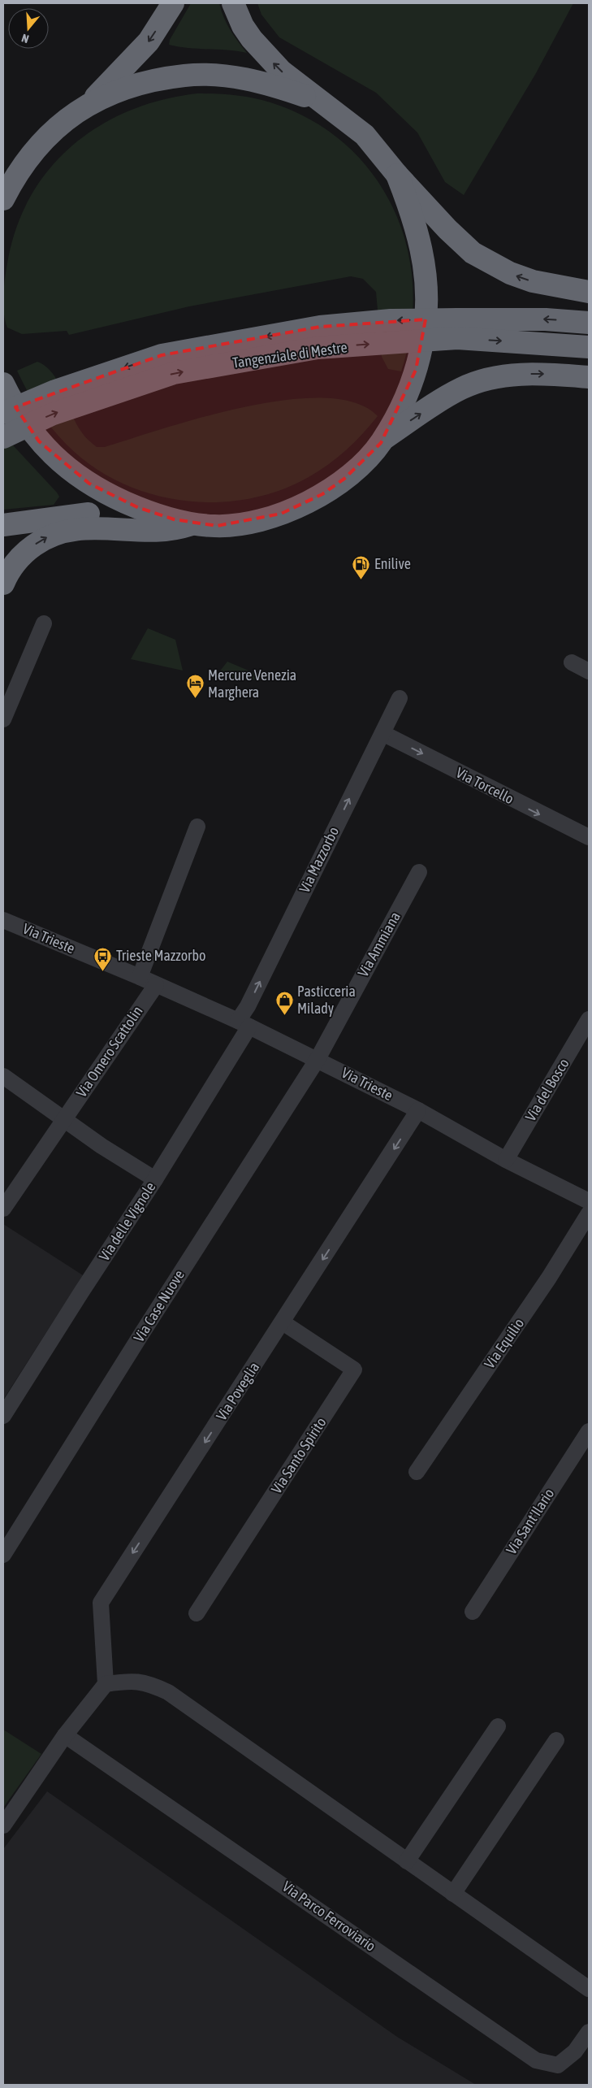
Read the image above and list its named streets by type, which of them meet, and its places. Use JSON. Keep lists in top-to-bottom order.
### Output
{
  "streets": {
    "highway": ["Tangenziale di Mestre"],
    "street": [
      "Via Torcello",
      "Via Mazzorbo",
      "Via Trieste",
      "Via Ammiana",
      "Via Omero Scattolin",
      "Via del Bosco",
      "Via delle Vignole",
      "Via Case Nuove",
      "Via Equilio",
      "Via Poveglia",
      "Via Santo Spirito",
      "Via Sant'Ilario",
      "Via Parco Ferroviario"
    ]
  },
  "crossings": [
    ["Via Torcello", "Via Mazzorbo"],
    ["Via Mazzorbo", "Via Trieste"],
    ["Via Mazzorbo", "Via delle Vignole"],
    ["Via Trieste", "Via Ammiana"],
    ["Via Trieste", "Via Omero Scattolin"],
    ["Via Trieste", "Via del Bosco"],
    ["Via Trieste", "Via delle Vignole"],
    ["Via Trieste", "Via Case Nuove"],
    ["Via Trieste", "Via Poveglia"],
    ["Via Ammiana", "Via Case Nuove"],
    ["Via Poveglia", "Via Santo Spirito"]
  ],
  "one_way": ["Via Torcello", "Via Poveglia"],
  "places": {
    "fuel station": ["Enilive"],
    "hotel": ["Mercure Venezia Marghera"],
    "bus stop": ["Trieste Mazzorbo"],
    "shop": ["Pasticceria Milady"]
  },
  "north": "bottom"
}
